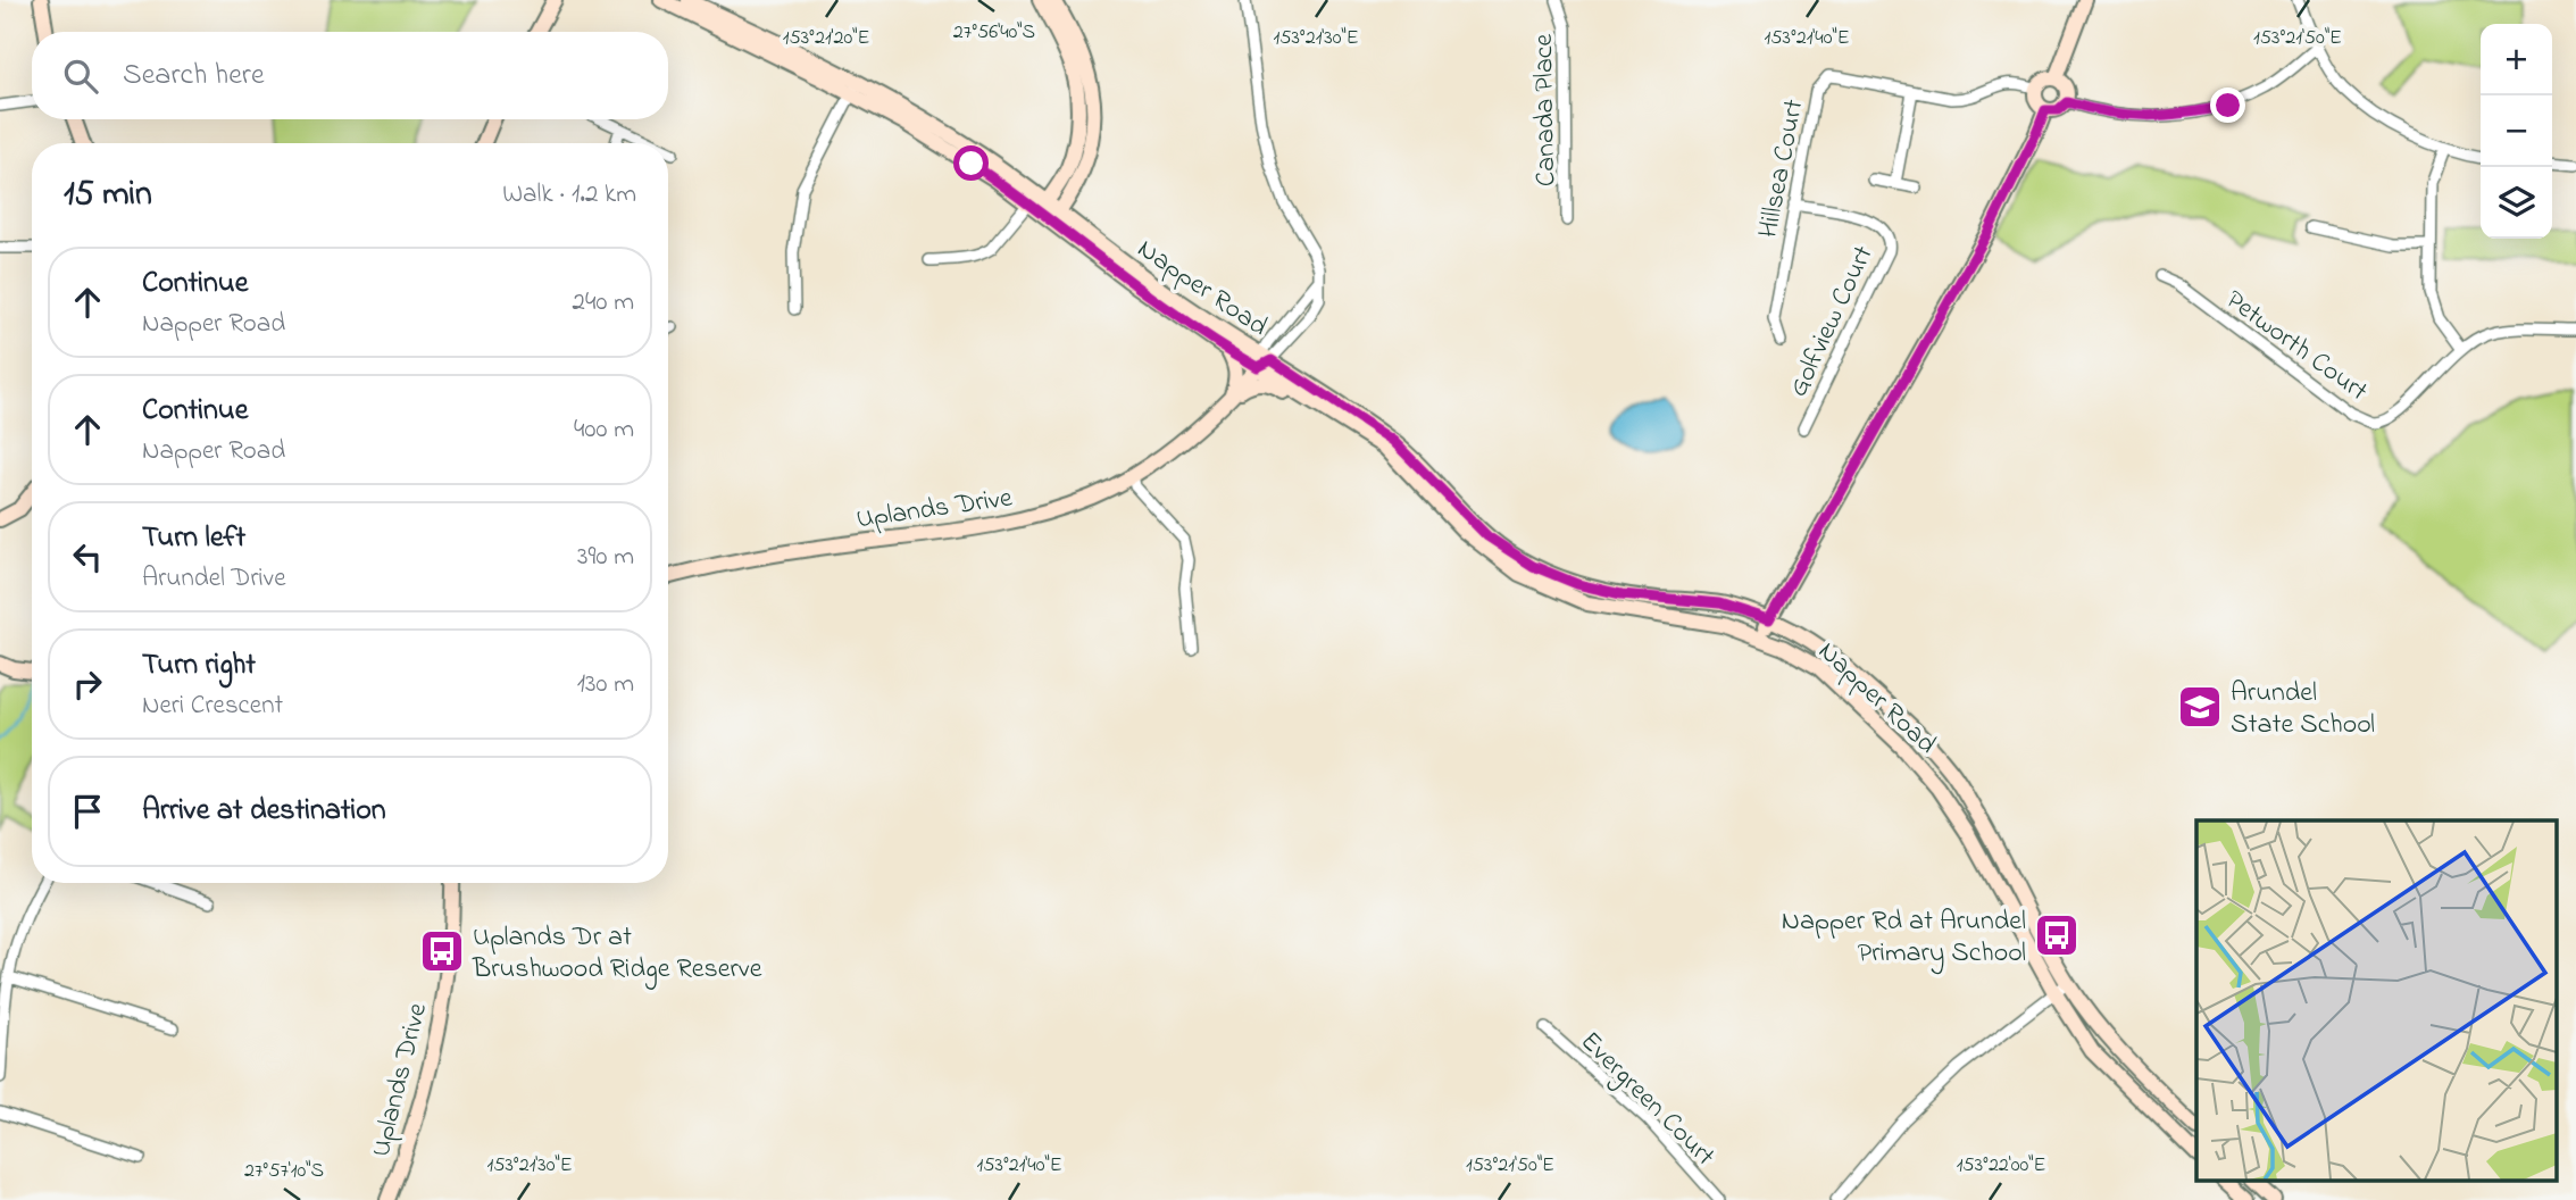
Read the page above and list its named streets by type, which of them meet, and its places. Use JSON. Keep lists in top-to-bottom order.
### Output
{
  "streets": {
    "main road": ["Napper Road", "Uplands Drive"],
    "street": [
      "Canada Place",
      "Hillsea Court",
      "Golfview Court",
      "Petworth Court",
      "Evergreen Court"
    ]
  },
  "crossings": [
    ["Hillsea Court", "Golfview Court"],
    ["Napper Road", "Uplands Drive"]
  ],
  "places": {
    "school or university": ["Arundel State School"],
    "bus stop": ["Napper Rd at Arundel Primary School", "Uplands Dr at Brushwood Ridge Reserve"]
  },
  "page": {
    "map_buttons": ["+", "−"],
    "search": "Search here",
    "heading": ["15 min", "Walk · 1.2 km"],
    "list": [
      ["Continue", "Napper Road", "240 m"],
      ["Continue", "Napper Road", "400 m"],
      ["Turn left", "Arundel Drive", "390 m"],
      ["Turn right", "Neri Crescent", "130 m"],
      "Arrive at destination"
    ]
  },
  "coordinates": [
    "27°56'40\"S",
    "153°21'20\"E",
    "153°21'30\"E",
    "153°21'40\"E",
    "153°21'50\"E",
    "153°22'00\"E",
    "27°57'10\"S"
  ]
}
